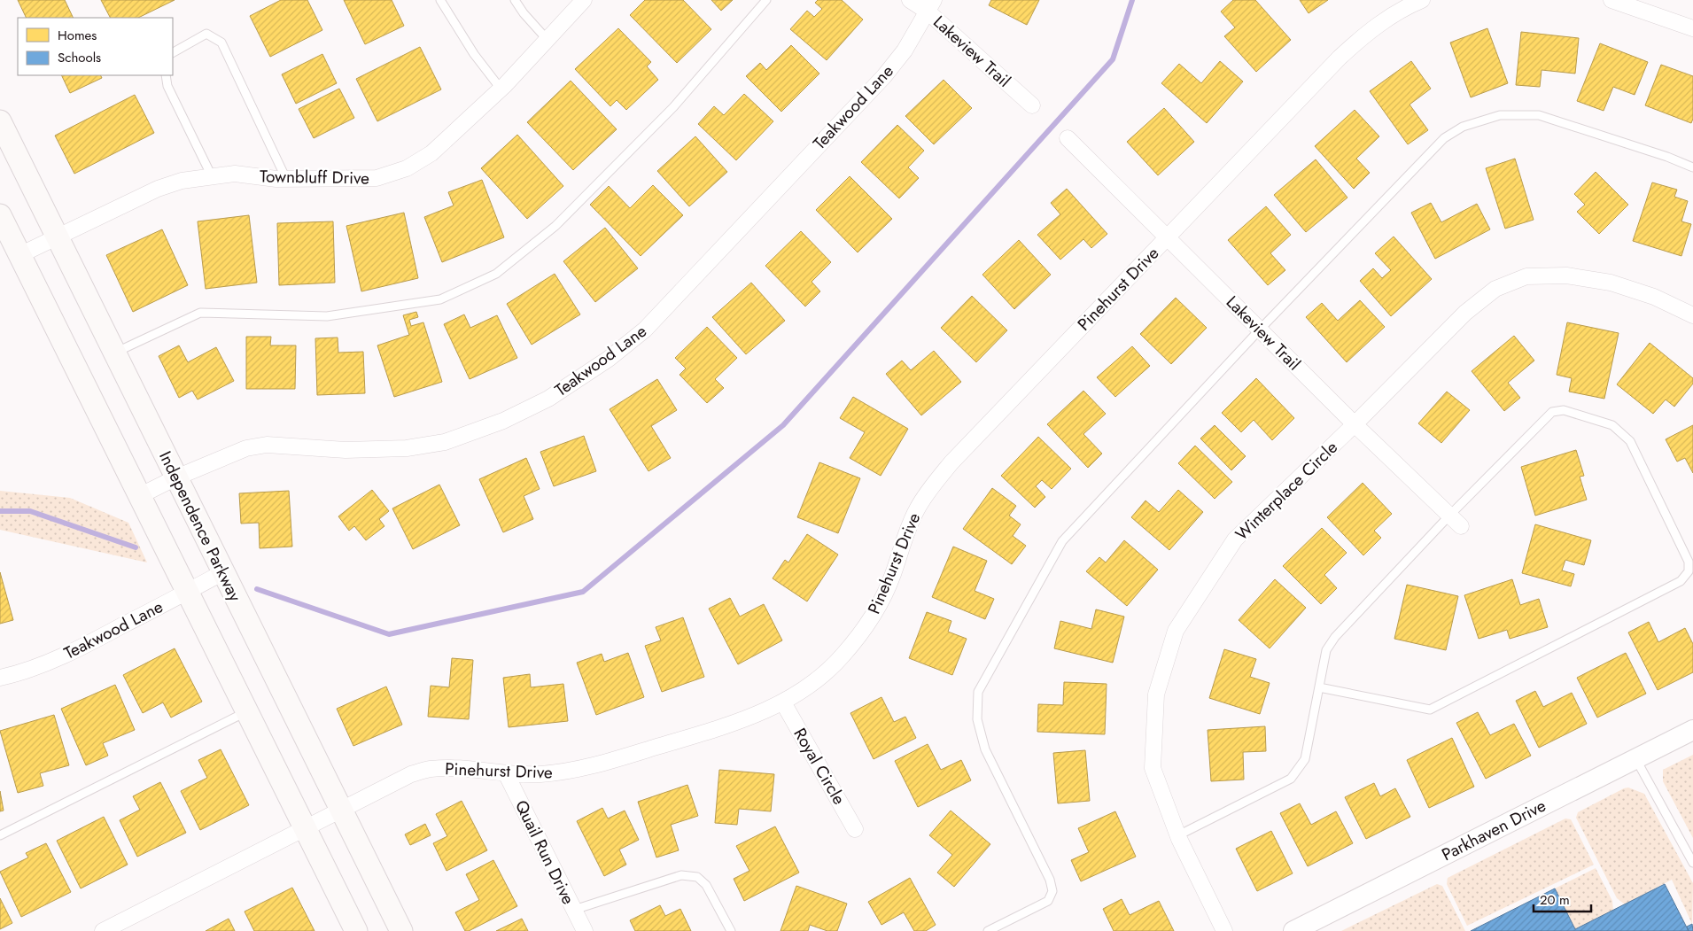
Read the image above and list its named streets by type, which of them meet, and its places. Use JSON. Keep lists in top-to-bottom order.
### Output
{
  "streets": {
    "main road": ["Independence Parkway"],
    "street": [
      "Lakeview Trail",
      "Teakwood Lane",
      "Townbluff Drive",
      "Pinehurst Drive",
      "Winterplace Circle",
      "Royal Circle",
      "Parkhaven Drive",
      "Quail Run Drive"
    ]
  },
  "crossings": [
    ["Lakeview Trail", "Teakwood Lane"],
    ["Lakeview Trail", "Pinehurst Drive"],
    ["Lakeview Trail", "Winterplace Circle"],
    ["Teakwood Lane", "Independence Parkway"],
    ["Townbluff Drive", "Independence Parkway"],
    ["Pinehurst Drive", "Independence Parkway"],
    ["Pinehurst Drive", "Royal Circle"],
    ["Pinehurst Drive", "Quail Run Drive"]
  ],
  "legend": ["Homes", "Schools"],
  "scale_bar": "20 m"
}
